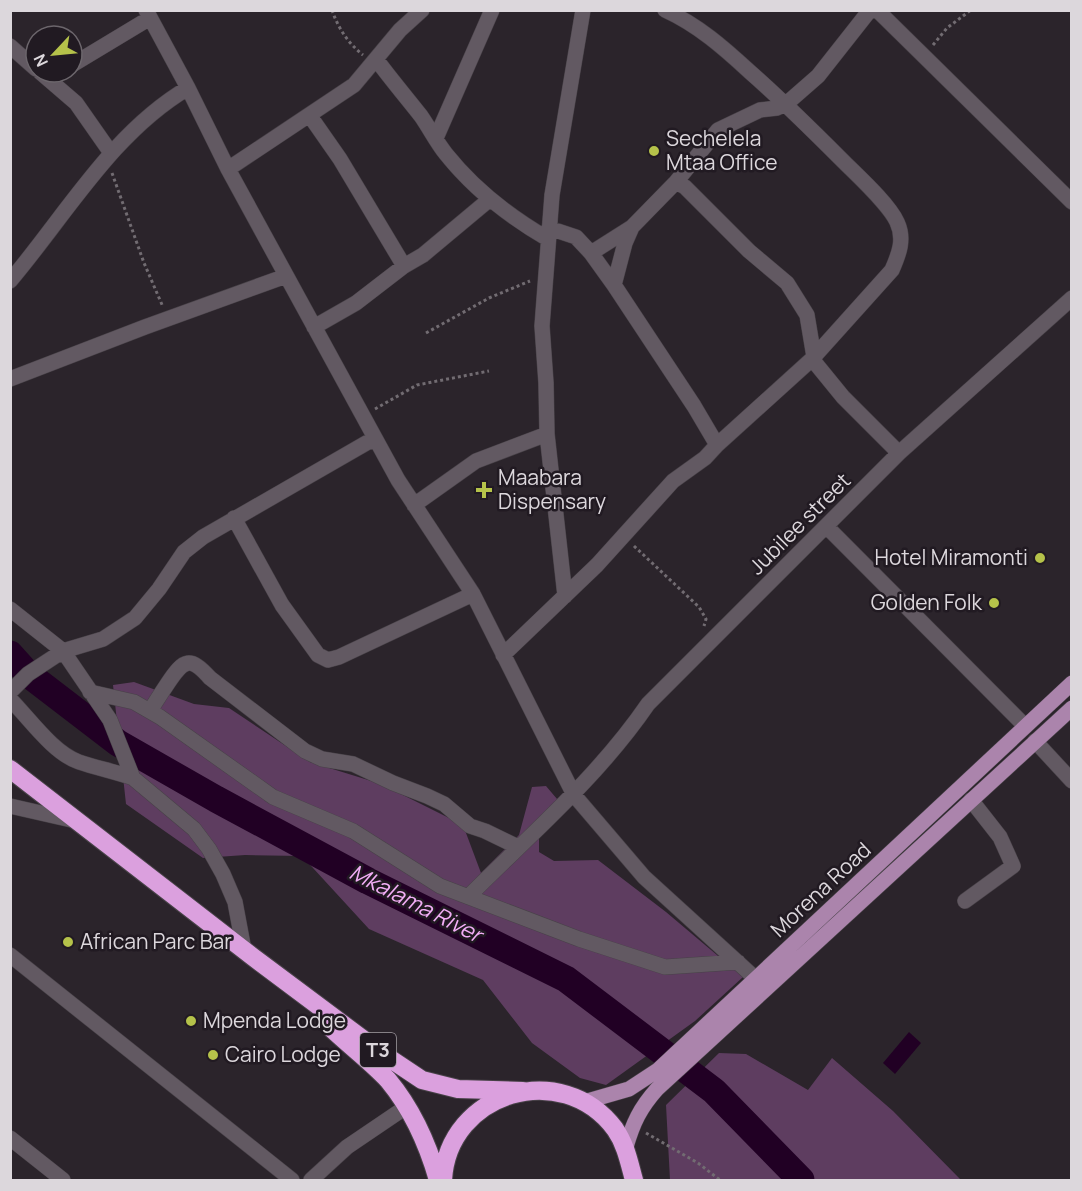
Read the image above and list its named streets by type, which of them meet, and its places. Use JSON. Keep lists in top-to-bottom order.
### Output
{
  "streets": {
    "highway": ["T3"],
    "main road": ["Morena Road"],
    "street": ["Jubilee street"]
  },
  "crossings": [
    ["Morena Road", "T3"]
  ],
  "water": ["Mkalama River"],
  "places": {
    "other": [
      "Sechelela Mtaa Office",
      "Hotel Miramonti",
      "Golden Folk",
      "African Parc Bar",
      "Mpenda Lodge",
      "Cairo Lodge"
    ],
    "health": ["Maabara Dispensary"]
  },
  "north": "bottom left"
}
